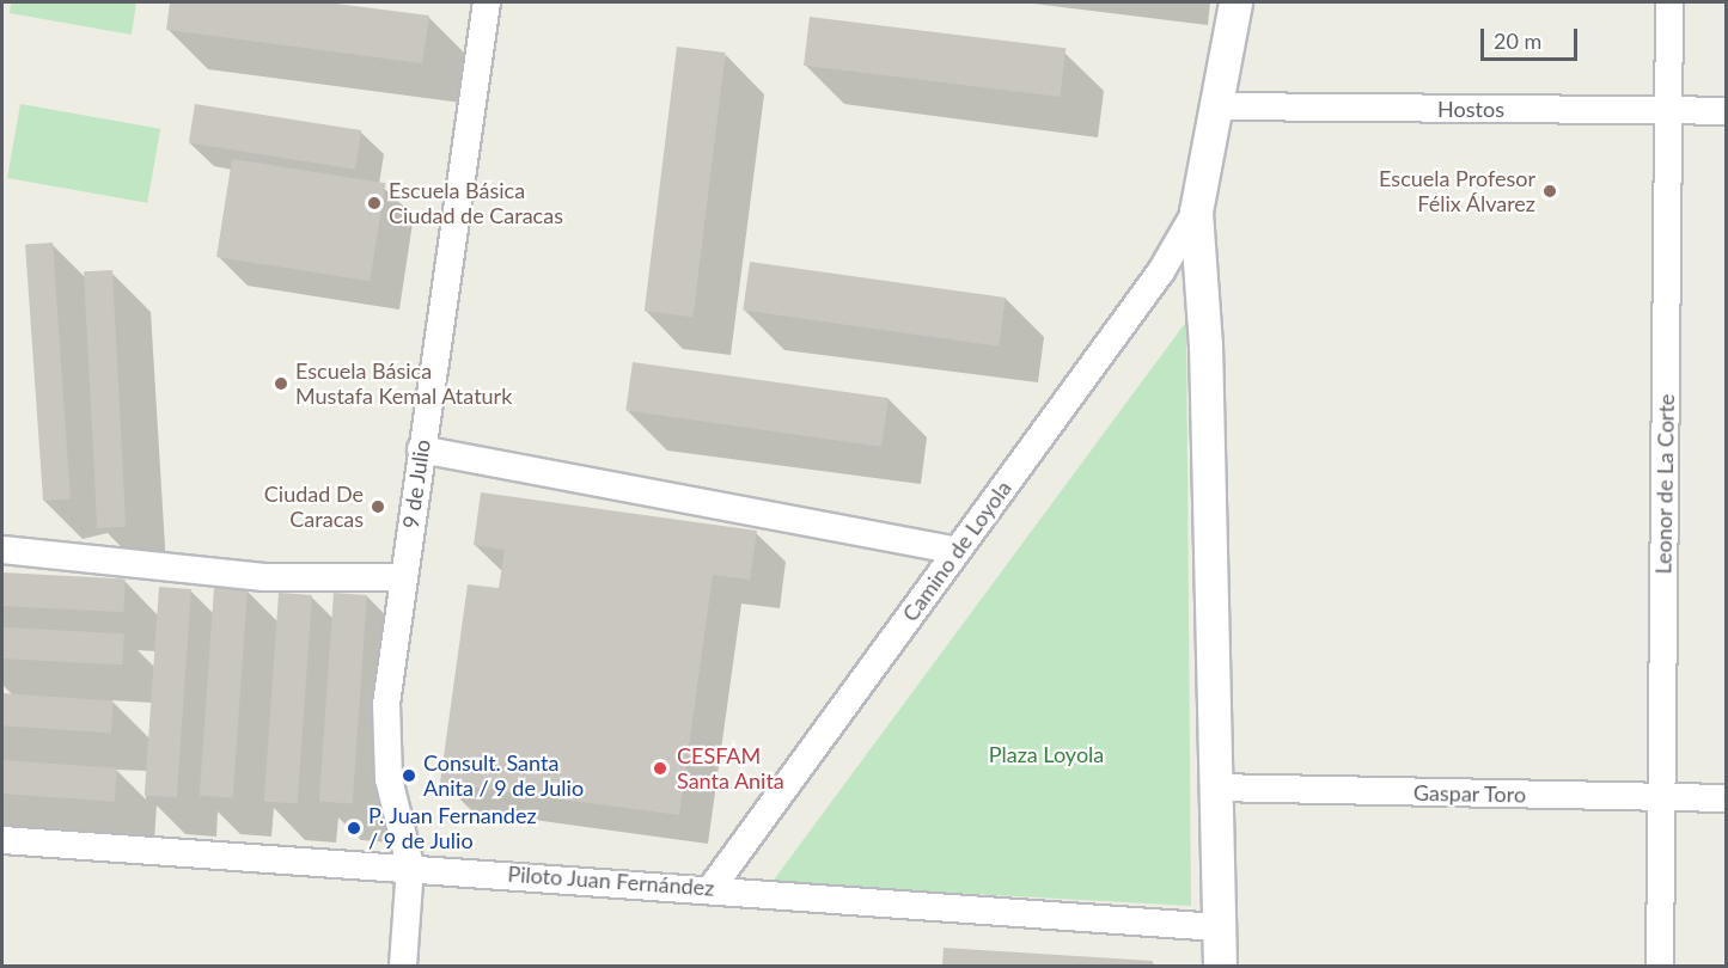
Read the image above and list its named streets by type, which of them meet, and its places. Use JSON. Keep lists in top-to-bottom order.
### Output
{
  "streets": {
    "street": [
      "Hostos",
      "9 de Julio",
      "Leonor de La Corte",
      "Camino de Loyola",
      "Gaspar Toro",
      "Piloto Juan Fernández"
    ]
  },
  "crossings": [
    ["Hostos", "Leonor de La Corte"],
    ["Hostos", "Camino de Loyola"],
    ["9 de Julio", "Piloto Juan Fernández"],
    ["Leonor de La Corte", "Gaspar Toro"],
    ["Camino de Loyola", "Gaspar Toro"],
    ["Camino de Loyola", "Piloto Juan Fernández"]
  ],
  "parks": ["Plaza Loyola"],
  "places": [
    "Escuela Profesor Félix Álvarez",
    "Escuela Básica Ciudad de Caracas",
    "Escuela Básica Mustafa Kemal Ataturk",
    "Ciudad De Caracas",
    "CESFAM Santa Anita",
    "Consult. Santa Anita / 9 de Julio",
    "P. Juan Fernandez / 9 de Julio"
  ],
  "scale_bar": "20 m"
}
